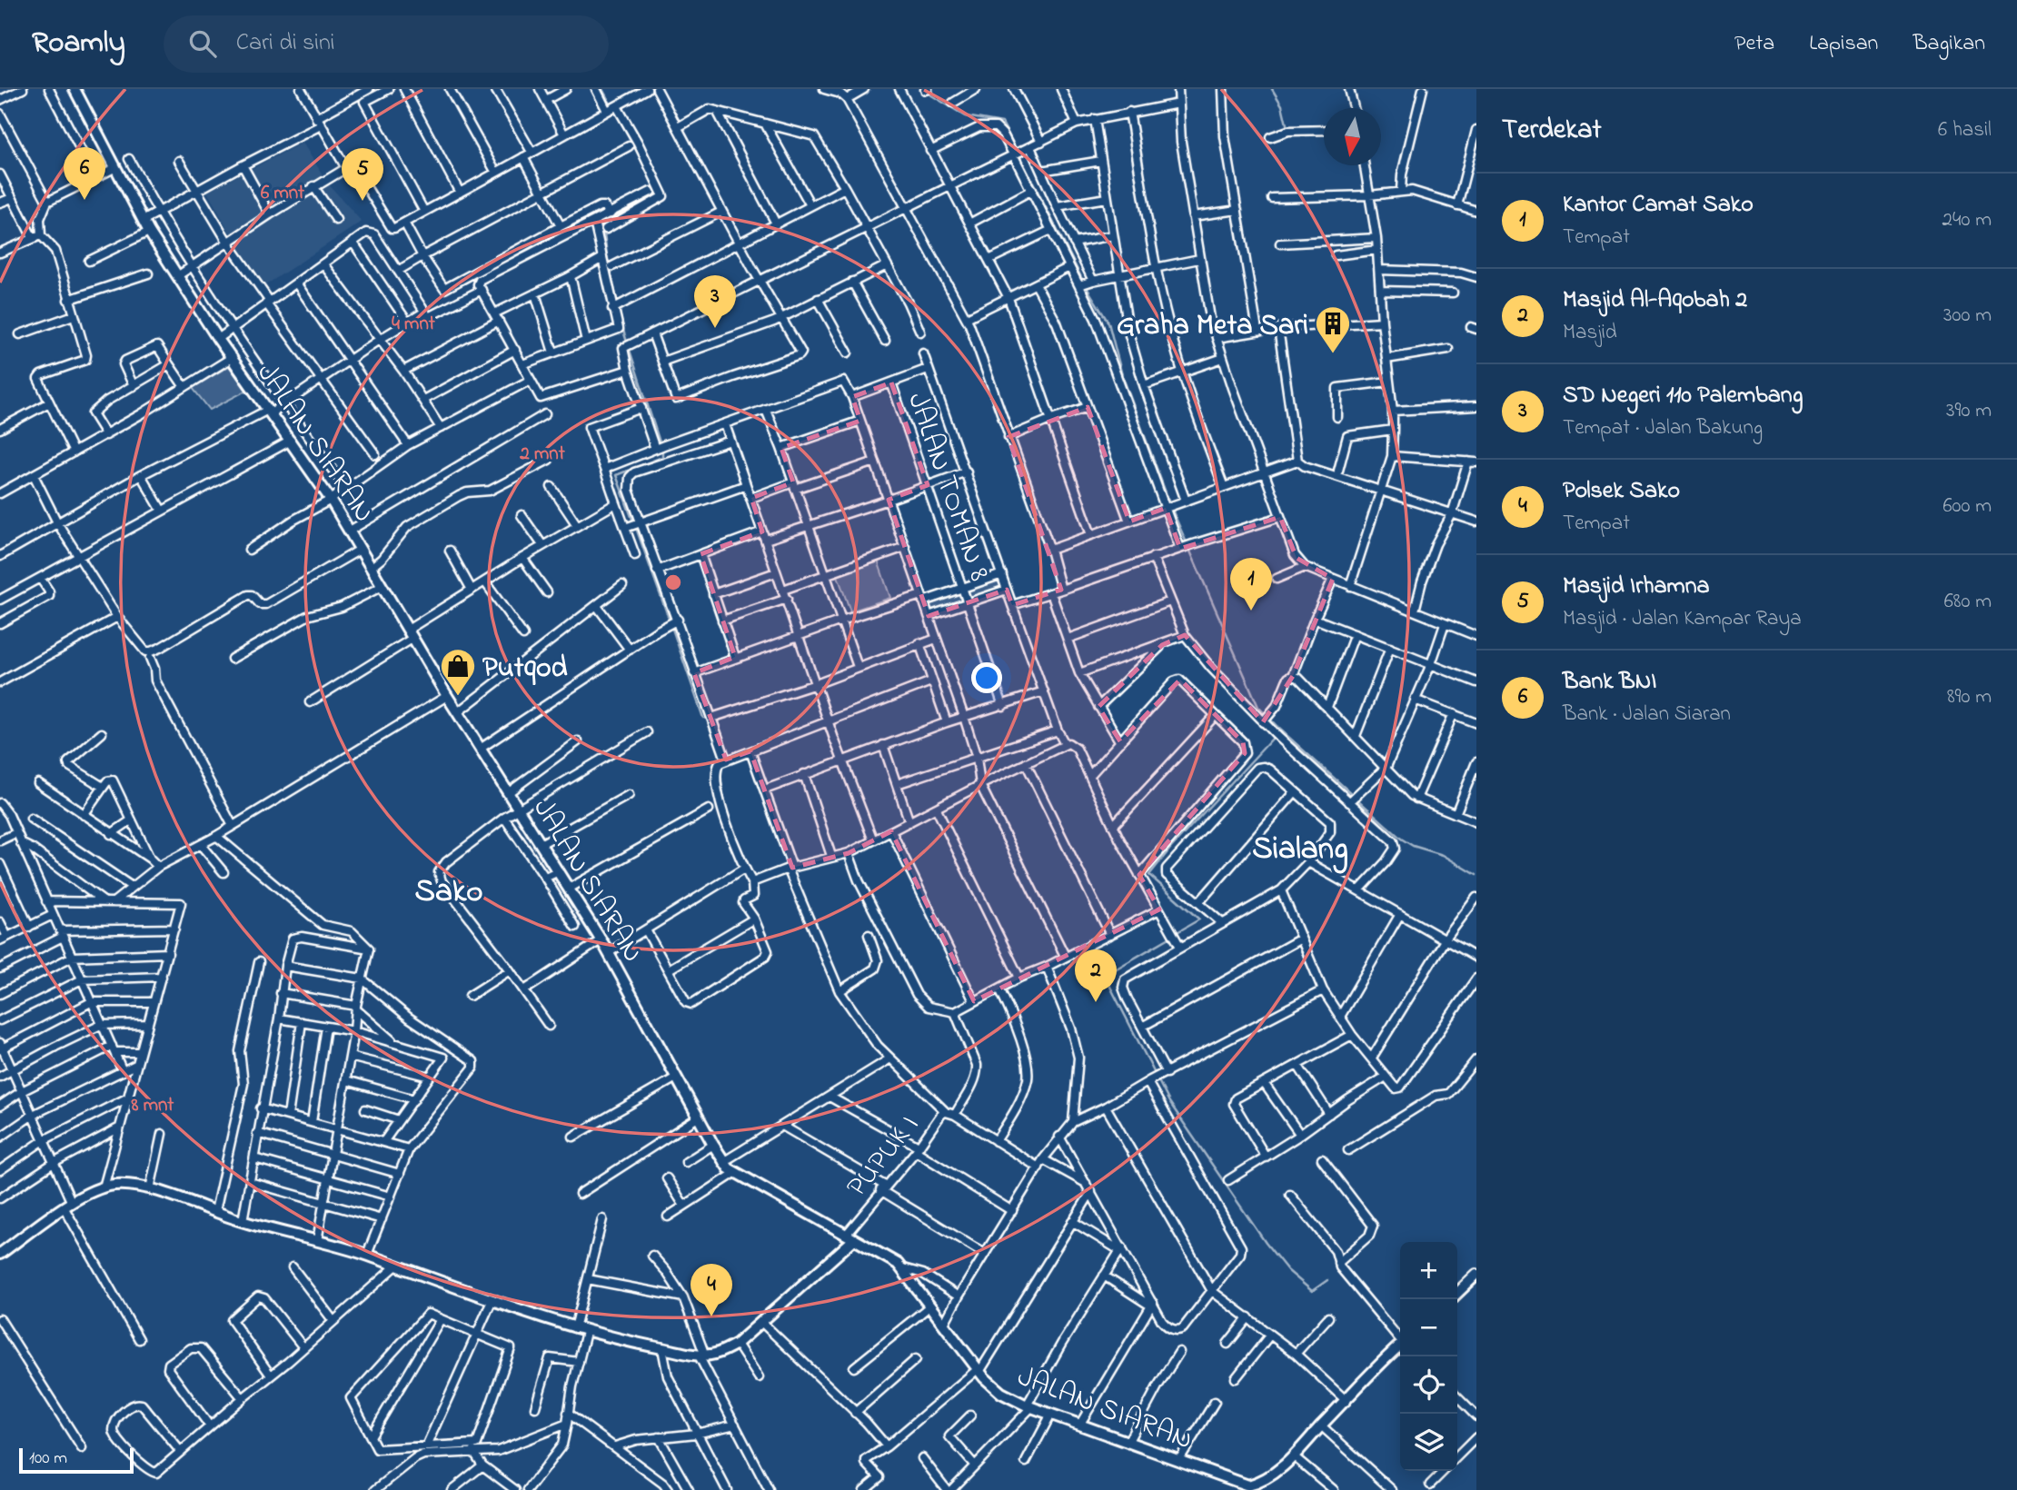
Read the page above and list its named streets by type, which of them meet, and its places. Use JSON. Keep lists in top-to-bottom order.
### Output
{
  "streets": {
    "street": ["JALAN SIARAN", "JALAN TOMAN 8", "PUPUK I"]
  },
  "crossings": [
    ["JALAN SIARAN", "PUPUK I"]
  ],
  "districts": ["Sialang", "Sako"],
  "places": {
    "building": ["Graha Meta Sari"],
    "shop": ["Putqod"]
  },
  "scale_bar": "100 m",
  "north": "bottom",
  "page": {
    "header": "Roamly",
    "search": "Cari di sini",
    "nav": ["Peta", "Lapisan", "Bagikan"],
    "heading": ["Terdekat", "6 hasil"],
    "pins": [
      "6",
      "5",
      "3",
      "1",
      "2",
      "4"
    ],
    "list": [
      {
        "mark": "1",
        "name": "Kantor Camat Sako",
        "note": "Tempat",
        "value": "240 m"
      },
      {
        "mark": "2",
        "name": "Masjid Al-Aqobah 2",
        "note": "Masjid",
        "value": "300 m"
      },
      {
        "mark": "3",
        "name": "SD Negeri 110 Palembang",
        "note": "Tempat · Jalan Bakung",
        "value": "390 m"
      },
      {
        "mark": "4",
        "name": "Polsek Sako",
        "note": "Tempat",
        "value": "600 m"
      },
      {
        "mark": "5",
        "name": "Masjid Irhamna",
        "note": "Masjid · Jalan Kampar Raya",
        "value": "680 m"
      },
      {
        "mark": "6",
        "name": "Bank BNI",
        "note": "Bank · Jalan Siaran",
        "value": "890 m"
      }
    ],
    "map_buttons": ["+", "−"],
    "scale": "100 m"
  },
  "rings": [
    "6 mnt",
    "4 mnt",
    "2 mnt",
    "8 mnt"
  ]
}
